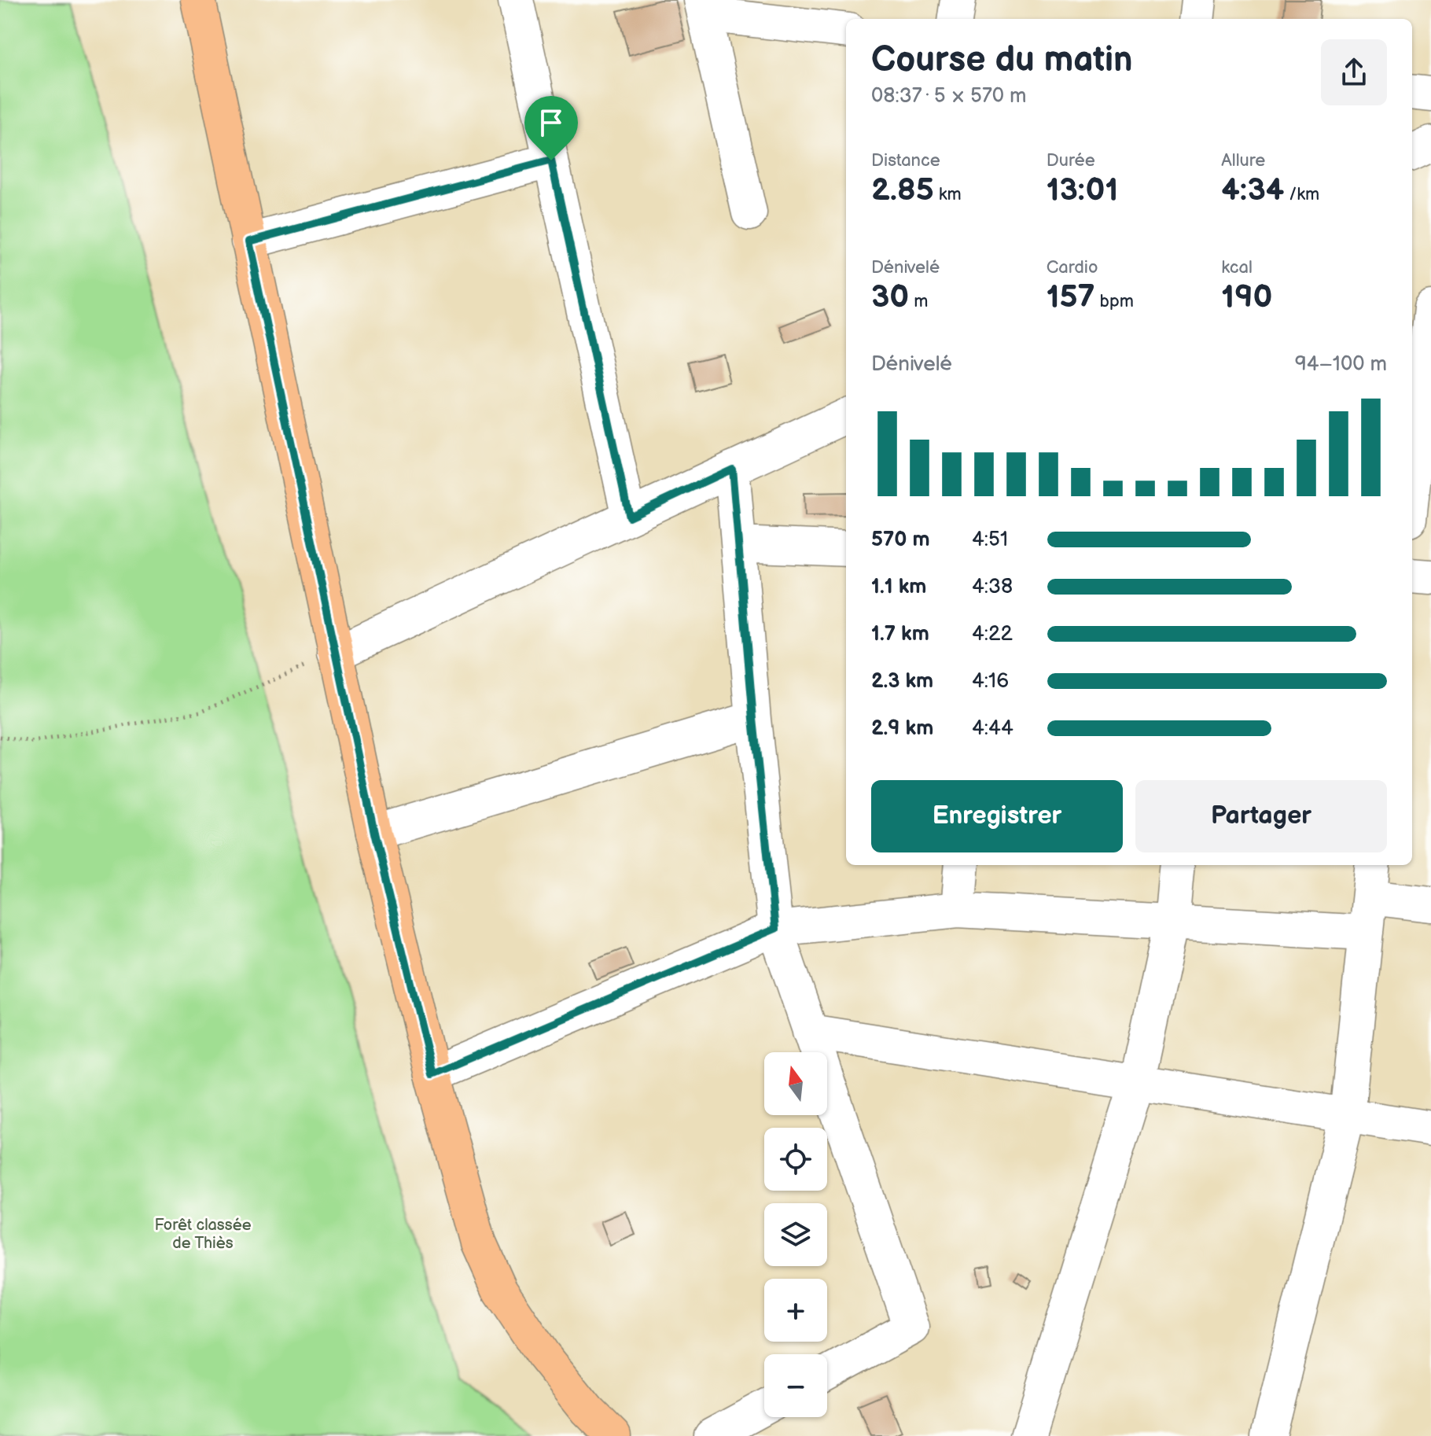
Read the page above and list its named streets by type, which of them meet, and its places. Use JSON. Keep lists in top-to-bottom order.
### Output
{
  "parks": ["Forêt classée de Thiès"],
  "north": "top",
  "page": {
    "heading": ["Course du matin", "08:37 · 5 × 570 m"],
    "stats": [
      ["Distance", "2.85 km"],
      ["Durée", "13:01"],
      ["Allure", "4:34 /km"],
      ["Dénivelé", "30 m"],
      ["Cardio", "157 bpm"],
      ["kcal", "190"]
    ],
    "chart": ["Dénivelé", "94–100 m"],
    "list": [
      {
        "name": "570 m",
        "note": "4:51"
      },
      {
        "name": "1.1 km",
        "note": "4:38"
      },
      {
        "name": "1.7 km",
        "note": "4:22"
      },
      {
        "name": "2.3 km",
        "note": "4:16"
      },
      {
        "name": "2.9 km",
        "note": "4:44"
      }
    ],
    "buttons": ["Enregistrer", "Partager"],
    "map_buttons": ["+", "−"]
  }
}
